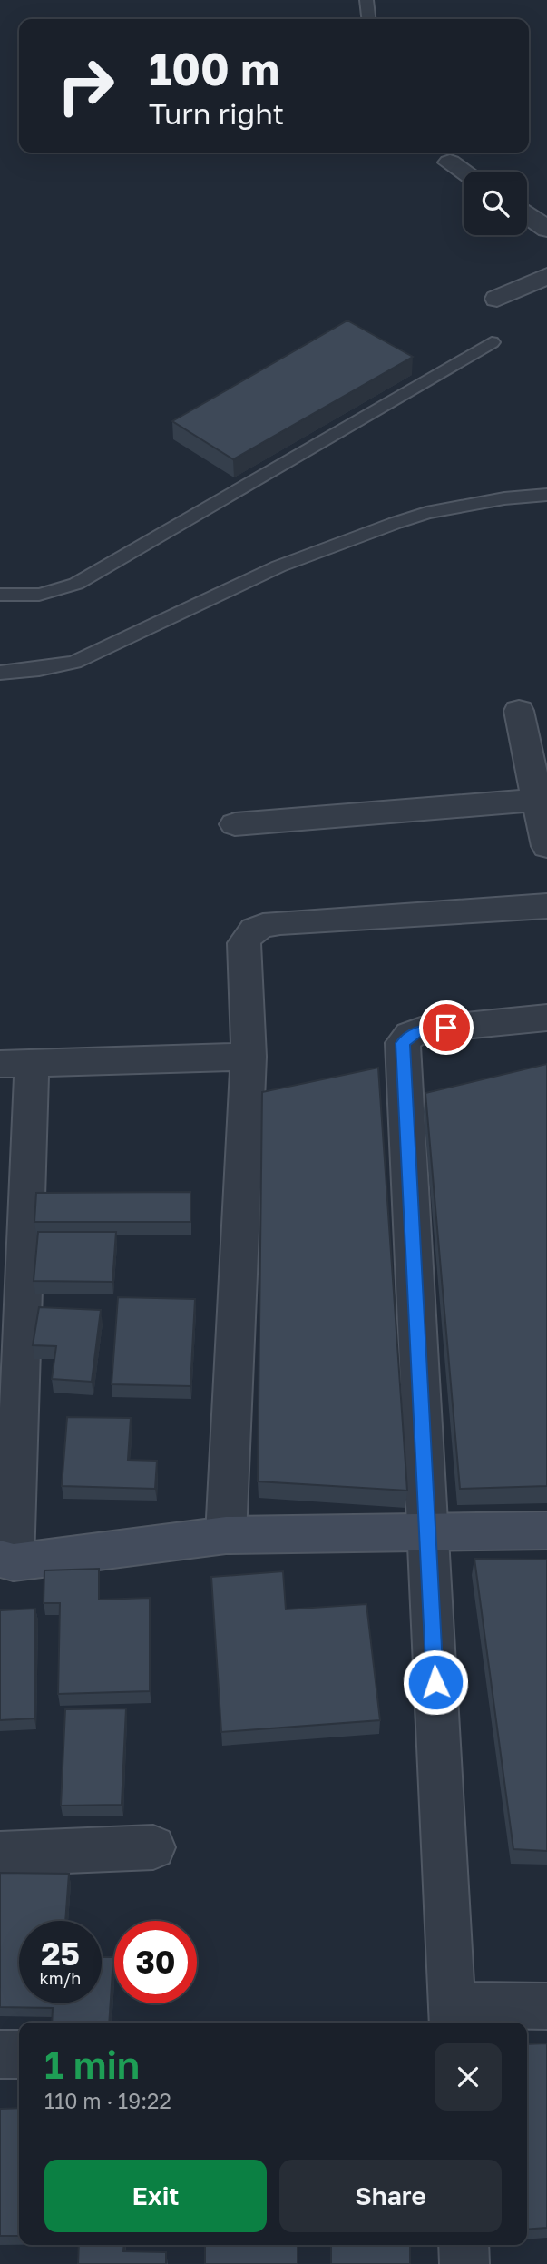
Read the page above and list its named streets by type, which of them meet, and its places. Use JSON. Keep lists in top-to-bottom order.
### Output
{
  "page": {
    "turn": ["100 m", "Turn right"],
    "speed": "25 km/h",
    "limit": "30",
    "heading": ["1 min", "110 m · 19:22"],
    "buttons": ["Exit", "Share"]
  }
}
